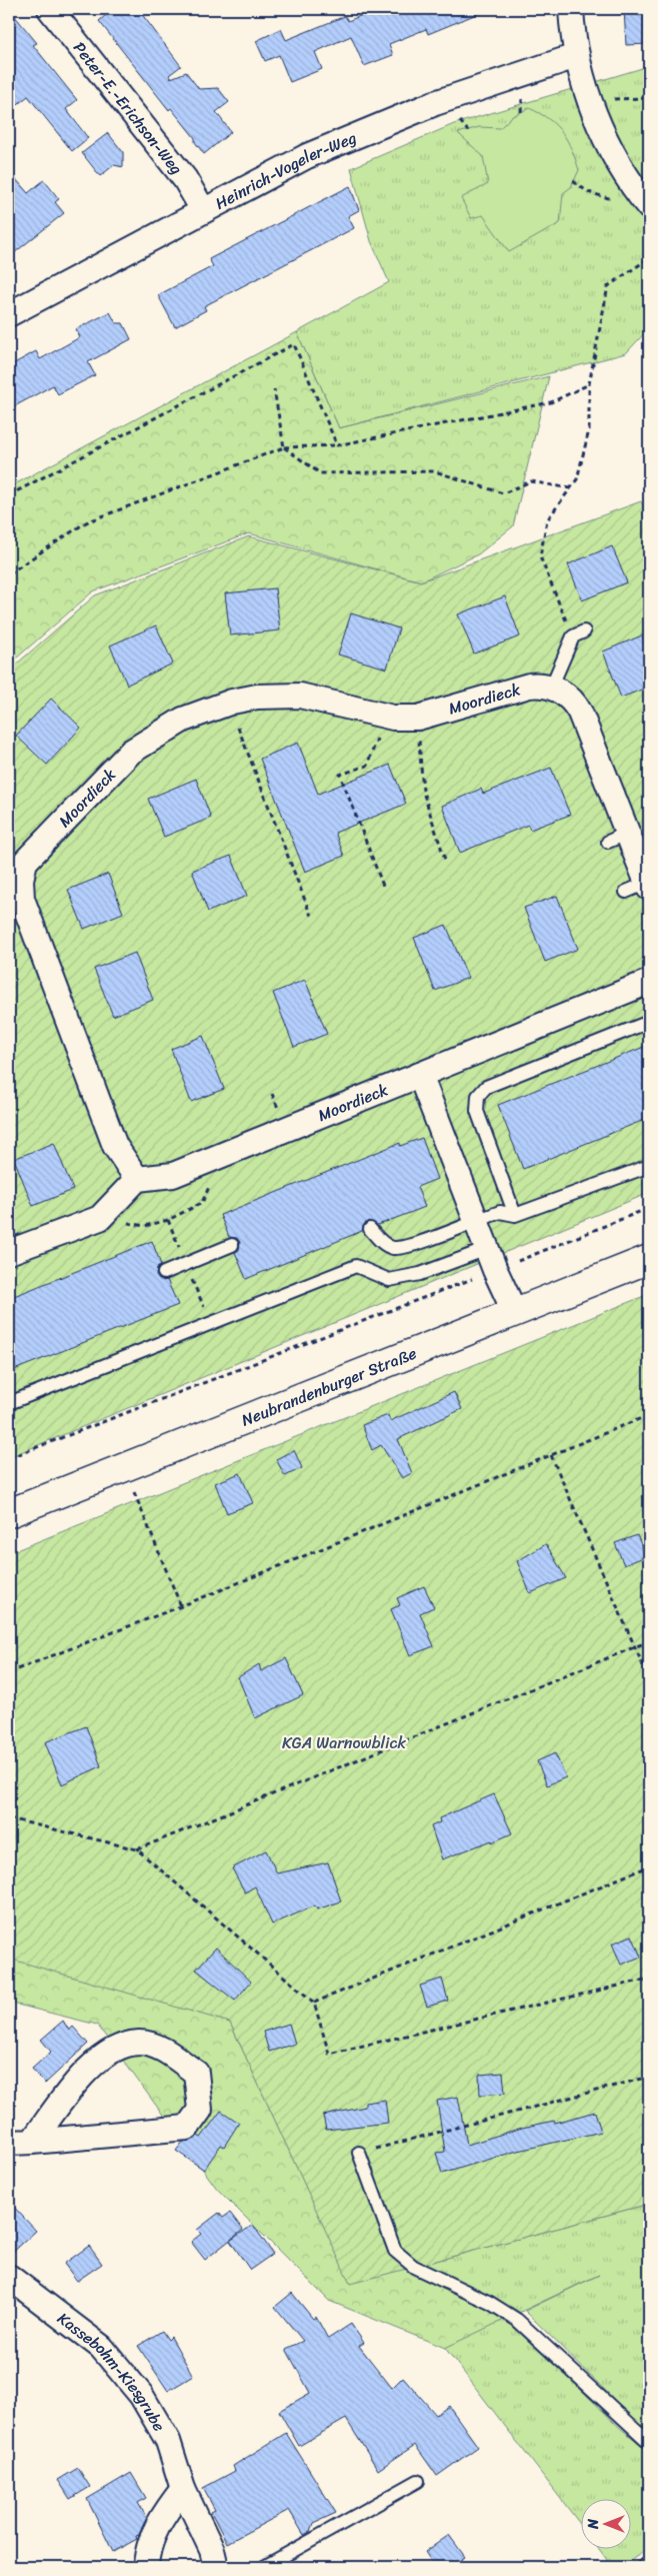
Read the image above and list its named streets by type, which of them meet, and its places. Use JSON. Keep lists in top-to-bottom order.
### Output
{
  "streets": {
    "main road": ["Neubrandenburger Straße"],
    "street": [
      "Peter-E.-Erichson-Weg",
      "Heinrich-Vogeler-Weg",
      "Moordieck",
      "Kassebohm-Kiesgrube"
    ]
  },
  "crossings": [
    ["Peter-E.-Erichson-Weg", "Heinrich-Vogeler-Weg"]
  ],
  "parks": ["KGA Warnowblick"],
  "north": "left"
}
